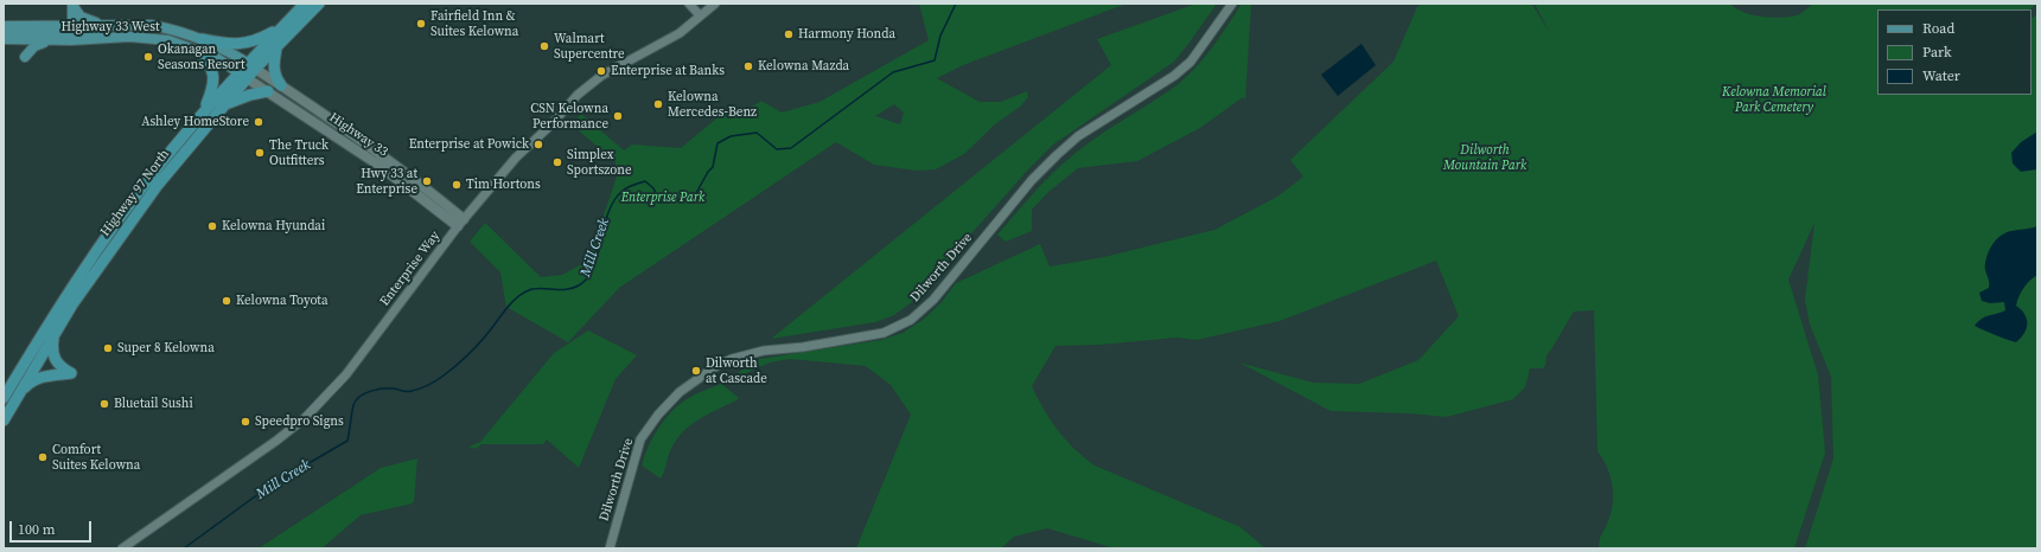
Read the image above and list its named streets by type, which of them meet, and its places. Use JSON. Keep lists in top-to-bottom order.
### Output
{
  "streets": {
    "highway": ["Highway 97 North"],
    "main road": ["Highway 33 West", "Highway 33"],
    "street": ["Dilworth Drive", "Enterprise Way"]
  },
  "crossings": [
    ["Highway 33 West", "Highway 33"],
    ["Highway 33 West", "Highway 97 North"],
    ["Highway 33", "Highway 97 North"],
    ["Highway 33", "Enterprise Way"]
  ],
  "water": ["Mill Creek"],
  "parks": ["Kelowna Memorial Park Cemetery", "Dilworth Mountain Park", "Enterprise Park"],
  "places": [
    "Fairfield Inn & Suites Kelowna",
    "Harmony Honda",
    "Walmart Supercentre",
    "Okanagan Seasons Resort",
    "Kelowna Mazda",
    "Enterprise at Banks",
    "Kelowna Mercedes-Benz",
    "CSN Kelowna Performance",
    "Ashley HomeStore",
    "Enterprise at Powick",
    "The Truck Outfitters",
    "Simplex Sportszone",
    "Hwy 33 at Enterprise",
    "Tim Hortons",
    "Kelowna Hyundai",
    "Kelowna Toyota",
    "Super 8 Kelowna",
    "Dilworth at Cascade",
    "Bluetail Sushi",
    "Speedpro Signs",
    "Comfort Suites Kelowna"
  ],
  "legend": ["Road", "Park", "Water"],
  "scale_bar": "100 m"
}
